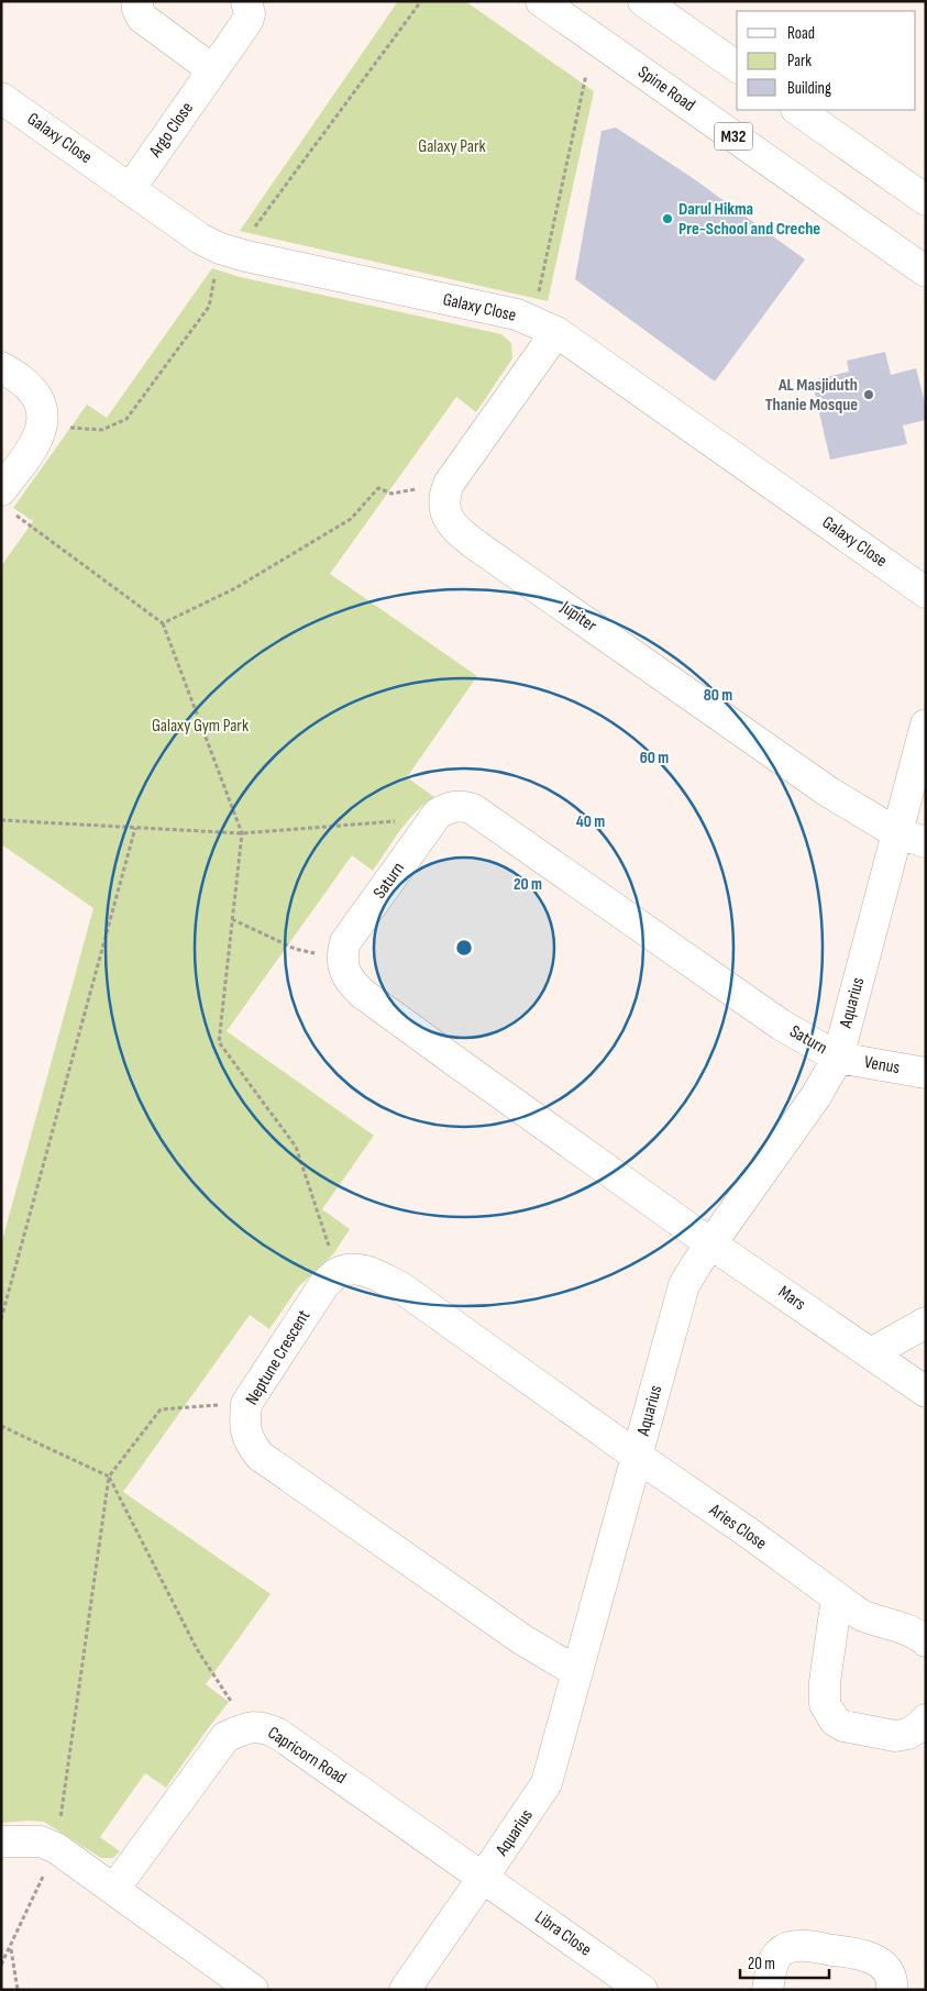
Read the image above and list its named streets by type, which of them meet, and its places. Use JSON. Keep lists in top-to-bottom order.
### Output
{
  "streets": {
    "street": [
      "Spine Road",
      "Argo Close",
      "M32",
      "Galaxy Close",
      "Jupiter",
      "Saturn",
      "Aquarius",
      "Venus",
      "Mars",
      "Neptune Crescent",
      "Aries Close",
      "Capricorn Road",
      "Libra Close"
    ]
  },
  "crossings": [
    ["Argo Close", "Galaxy Close"],
    ["Galaxy Close", "Jupiter"],
    ["Jupiter", "Aquarius"],
    ["Saturn", "Aquarius"],
    ["Saturn", "Venus"],
    ["Aquarius", "Venus"],
    ["Aquarius", "Mars"],
    ["Aquarius", "Neptune Crescent"],
    ["Aquarius", "Aries Close"],
    ["Aquarius", "Capricorn Road"],
    ["Aquarius", "Libra Close"],
    ["Capricorn Road", "Libra Close"]
  ],
  "parks": ["Galaxy Park", "Galaxy Gym Park"],
  "places": ["Darul Hikma Pre-School and Creche", "AL Masjiduth Thanie Mosque"],
  "legend": ["Road", "Park", "Building"],
  "scale_bar": "20 m",
  "rings": [
    "80 m",
    "60 m",
    "40 m",
    "20 m"
  ]
}
